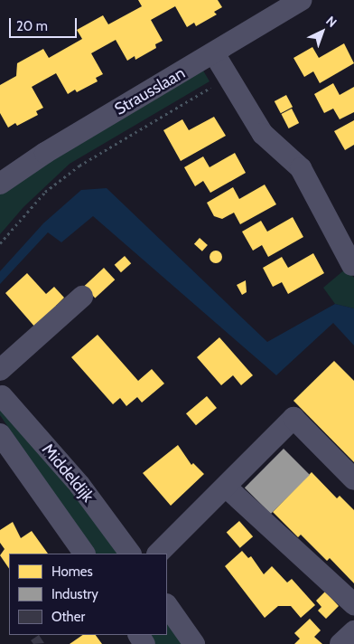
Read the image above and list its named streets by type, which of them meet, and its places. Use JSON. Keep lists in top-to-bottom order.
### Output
{
  "streets": {
    "street": ["Strausslaan", "Middeldijk"]
  },
  "legend": ["Homes", "Industry", "Other"],
  "scale_bar": "20 m",
  "north": "top right"
}
